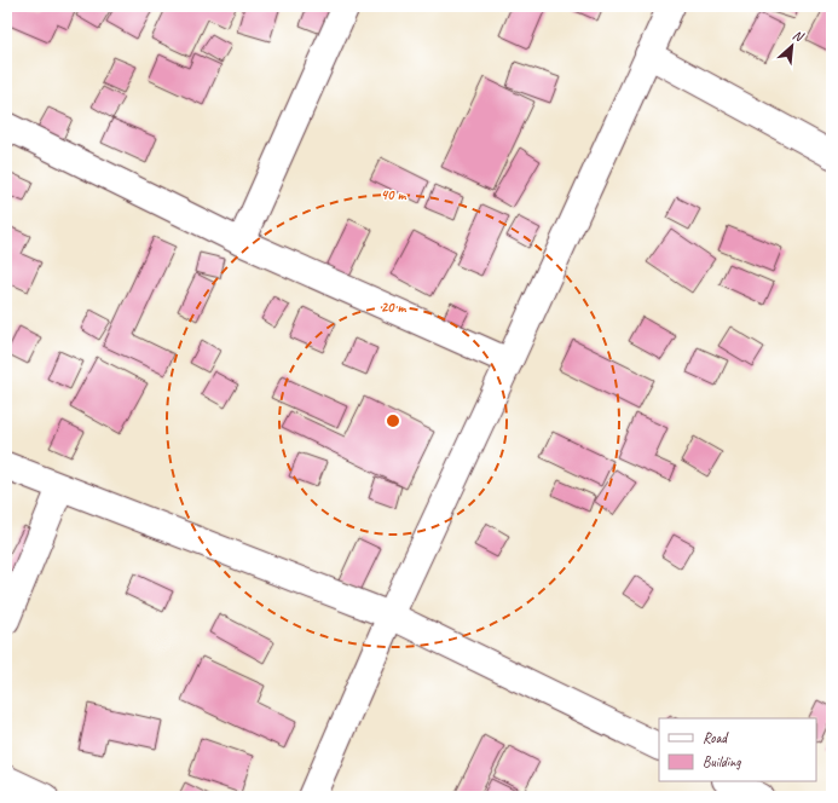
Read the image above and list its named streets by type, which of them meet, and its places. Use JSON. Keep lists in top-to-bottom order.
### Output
{
  "legend": ["Road", "Building"],
  "north": "top right",
  "rings": ["40 m", "20 m"]
}
